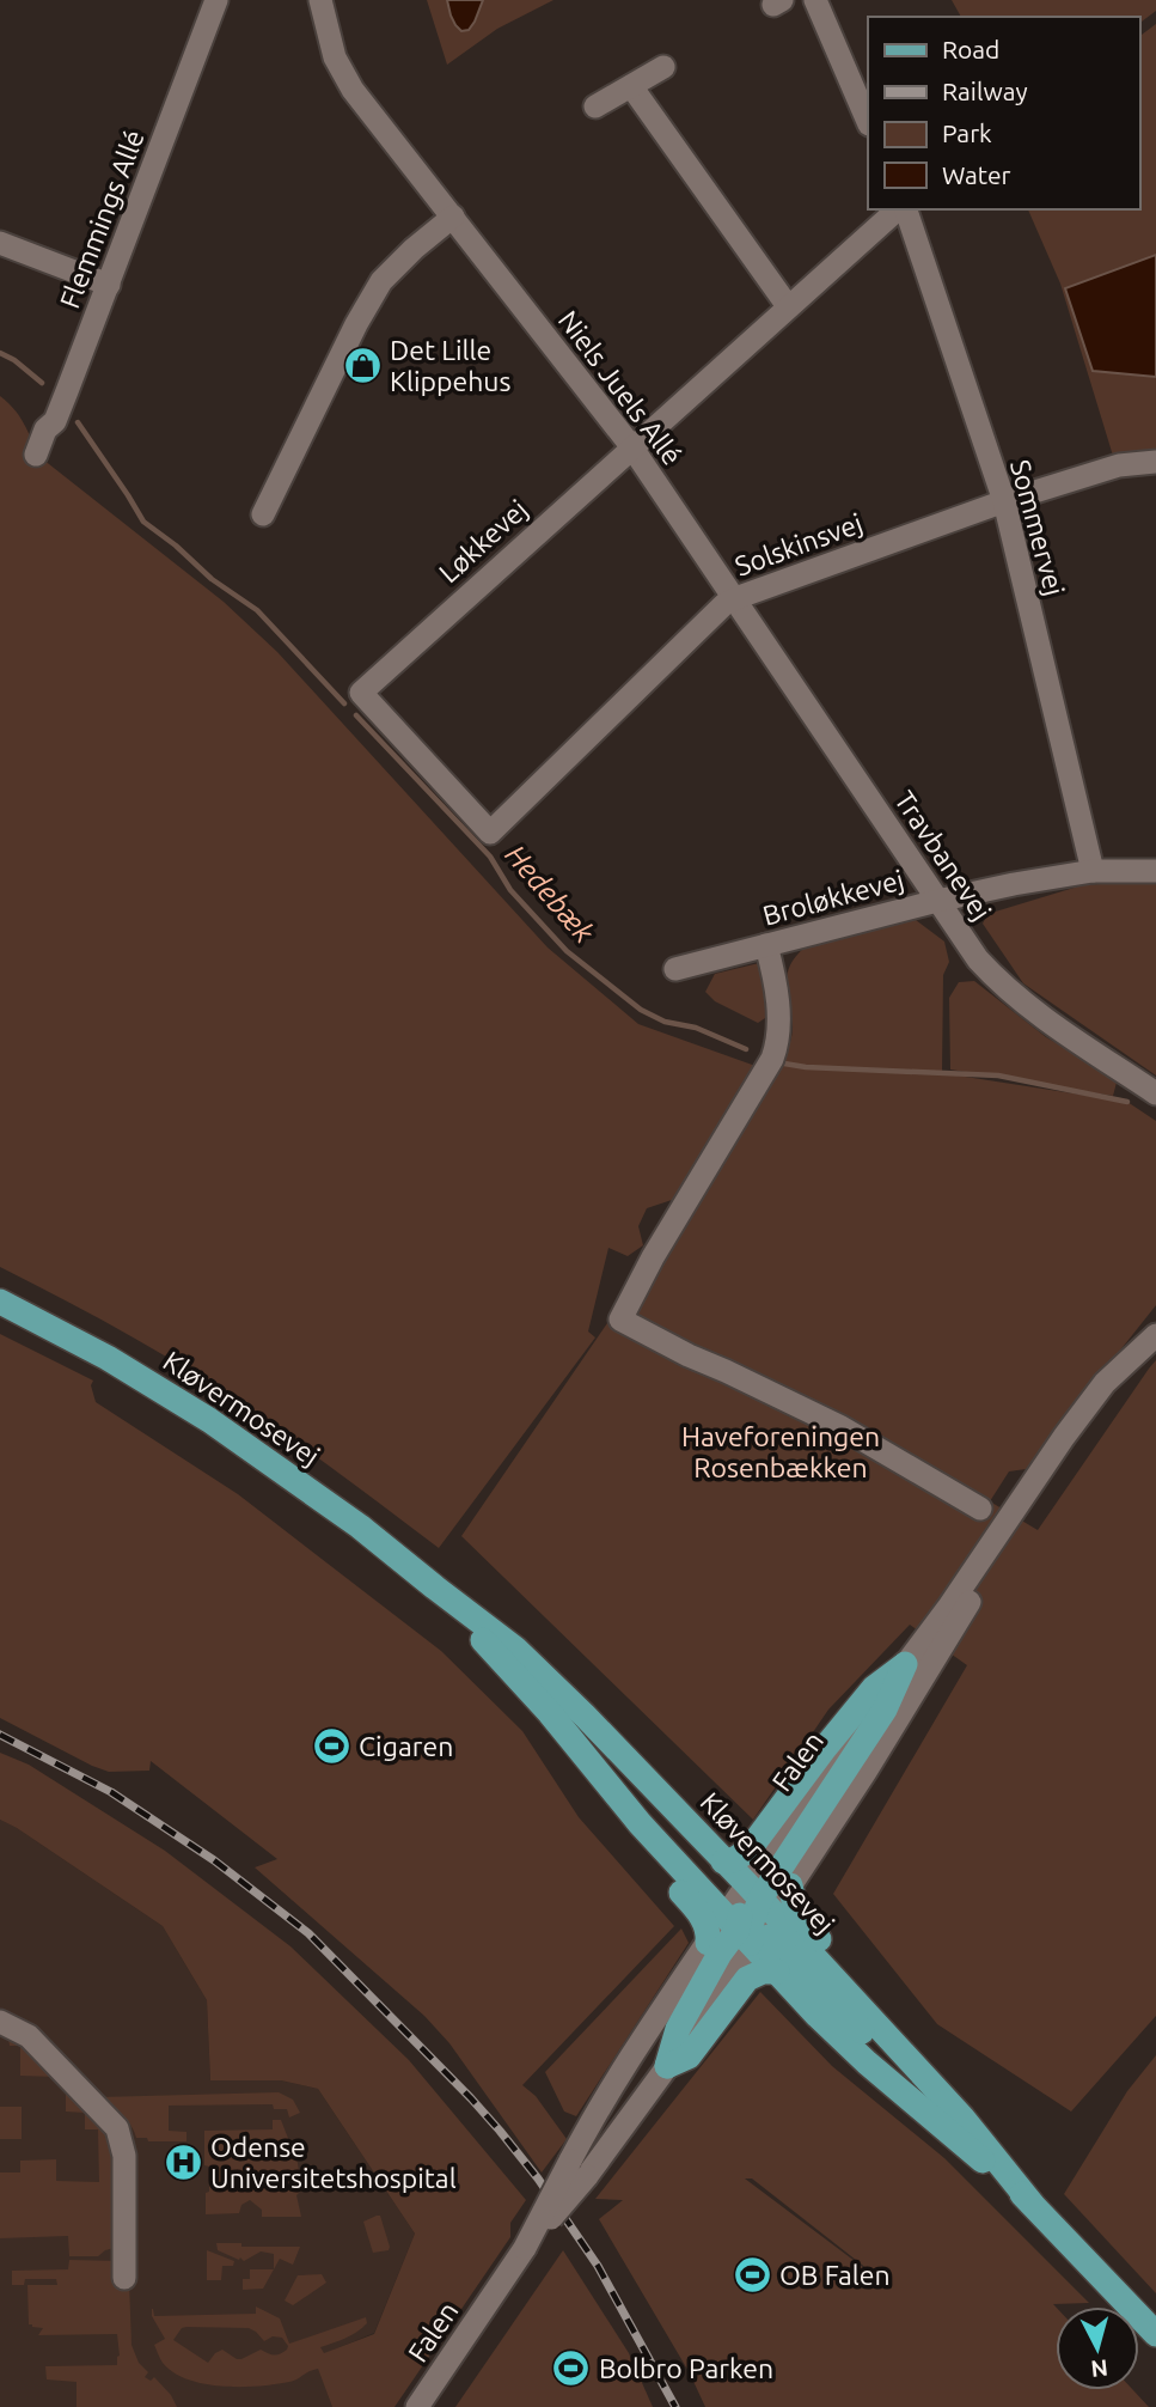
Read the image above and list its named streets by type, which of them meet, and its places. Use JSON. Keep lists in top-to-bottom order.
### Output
{
  "streets": {
    "main road": ["Kløvermosevej"],
    "street": [
      "Flemmings Allé",
      "Niels Juels Allé",
      "Sommervej",
      "Løkkevej",
      "Solskinsvej",
      "Travbanevej",
      "Broløkkevej",
      "Falen"
    ]
  },
  "crossings": [
    ["Niels Juels Allé", "Løkkevej"],
    ["Niels Juels Allé", "Solskinsvej"],
    ["Niels Juels Allé", "Travbanevej"],
    ["Sommervej", "Solskinsvej"],
    ["Sommervej", "Broløkkevej"],
    ["Løkkevej", "Solskinsvej"],
    ["Solskinsvej", "Travbanevej"],
    ["Travbanevej", "Broløkkevej"],
    ["Kløvermosevej", "Falen"]
  ],
  "water": ["Hedebæk"],
  "parks": ["Haveforeningen Rosenbækken"],
  "places": {
    "shop": ["Det Lille Klippehus"],
    "sports": ["Cigaren", "OB Falen", "Bolbro Parken"],
    "hospital": ["Odense Universitetshospital"]
  },
  "legend": [
    "Road",
    "Railway",
    "Park",
    "Water"
  ],
  "north": "bottom"
}
